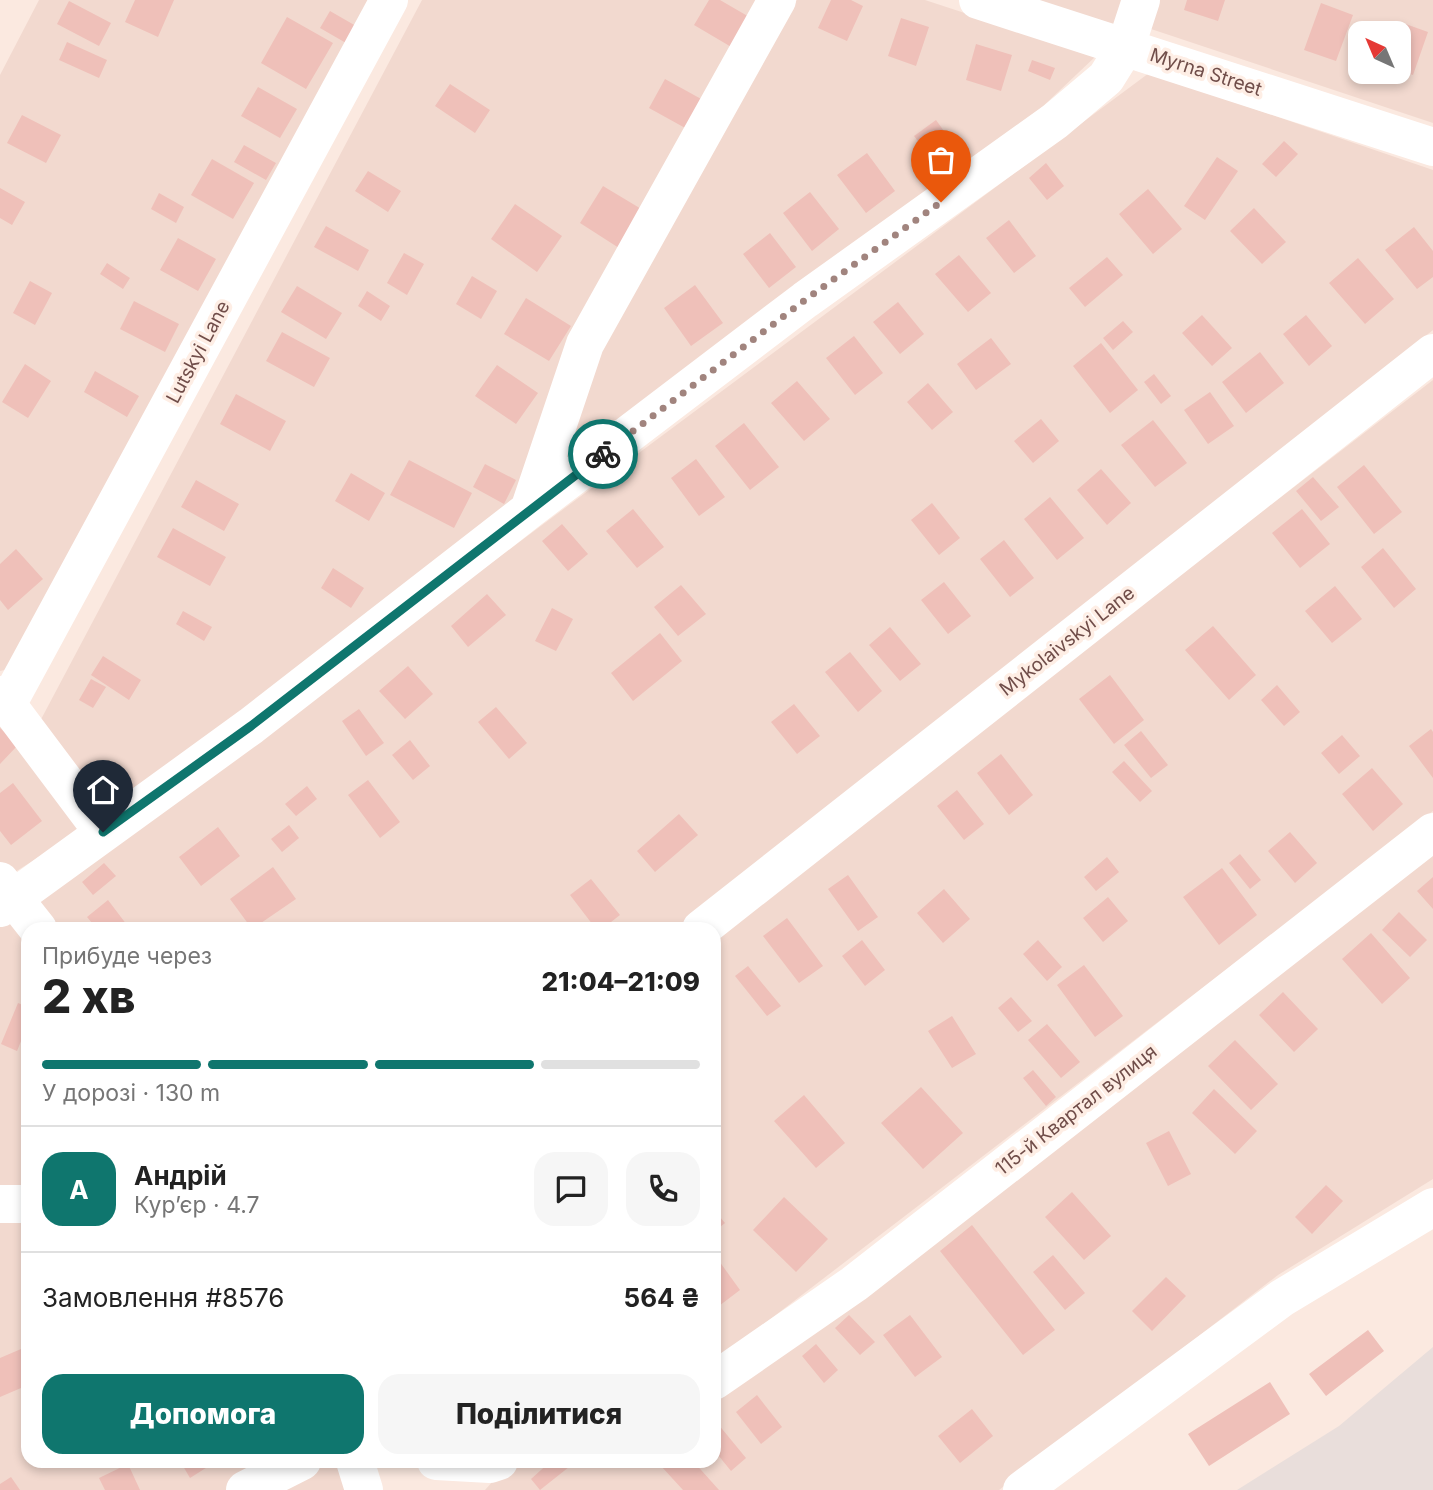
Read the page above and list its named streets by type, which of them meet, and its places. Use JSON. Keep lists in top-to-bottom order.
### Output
{
  "streets": {
    "street": [
      "Myrna Street",
      "Lutskyi Lane",
      "Mykolaivskyi Lane",
      "115-й Квартал вулиця"
    ]
  },
  "north": "top left",
  "page": {
    "heading": ["2 хв", "Прибуде через", "21:04–21:09"],
    "panel": [
      "Андрій",
      "Кур’єр · 4.7",
      "Замовлення #8576",
      "564 ₴"
    ],
    "bar": "У дорозі · 130 m",
    "round": "А",
    "buttons": ["Допомога", "Поділитися"]
  }
}
